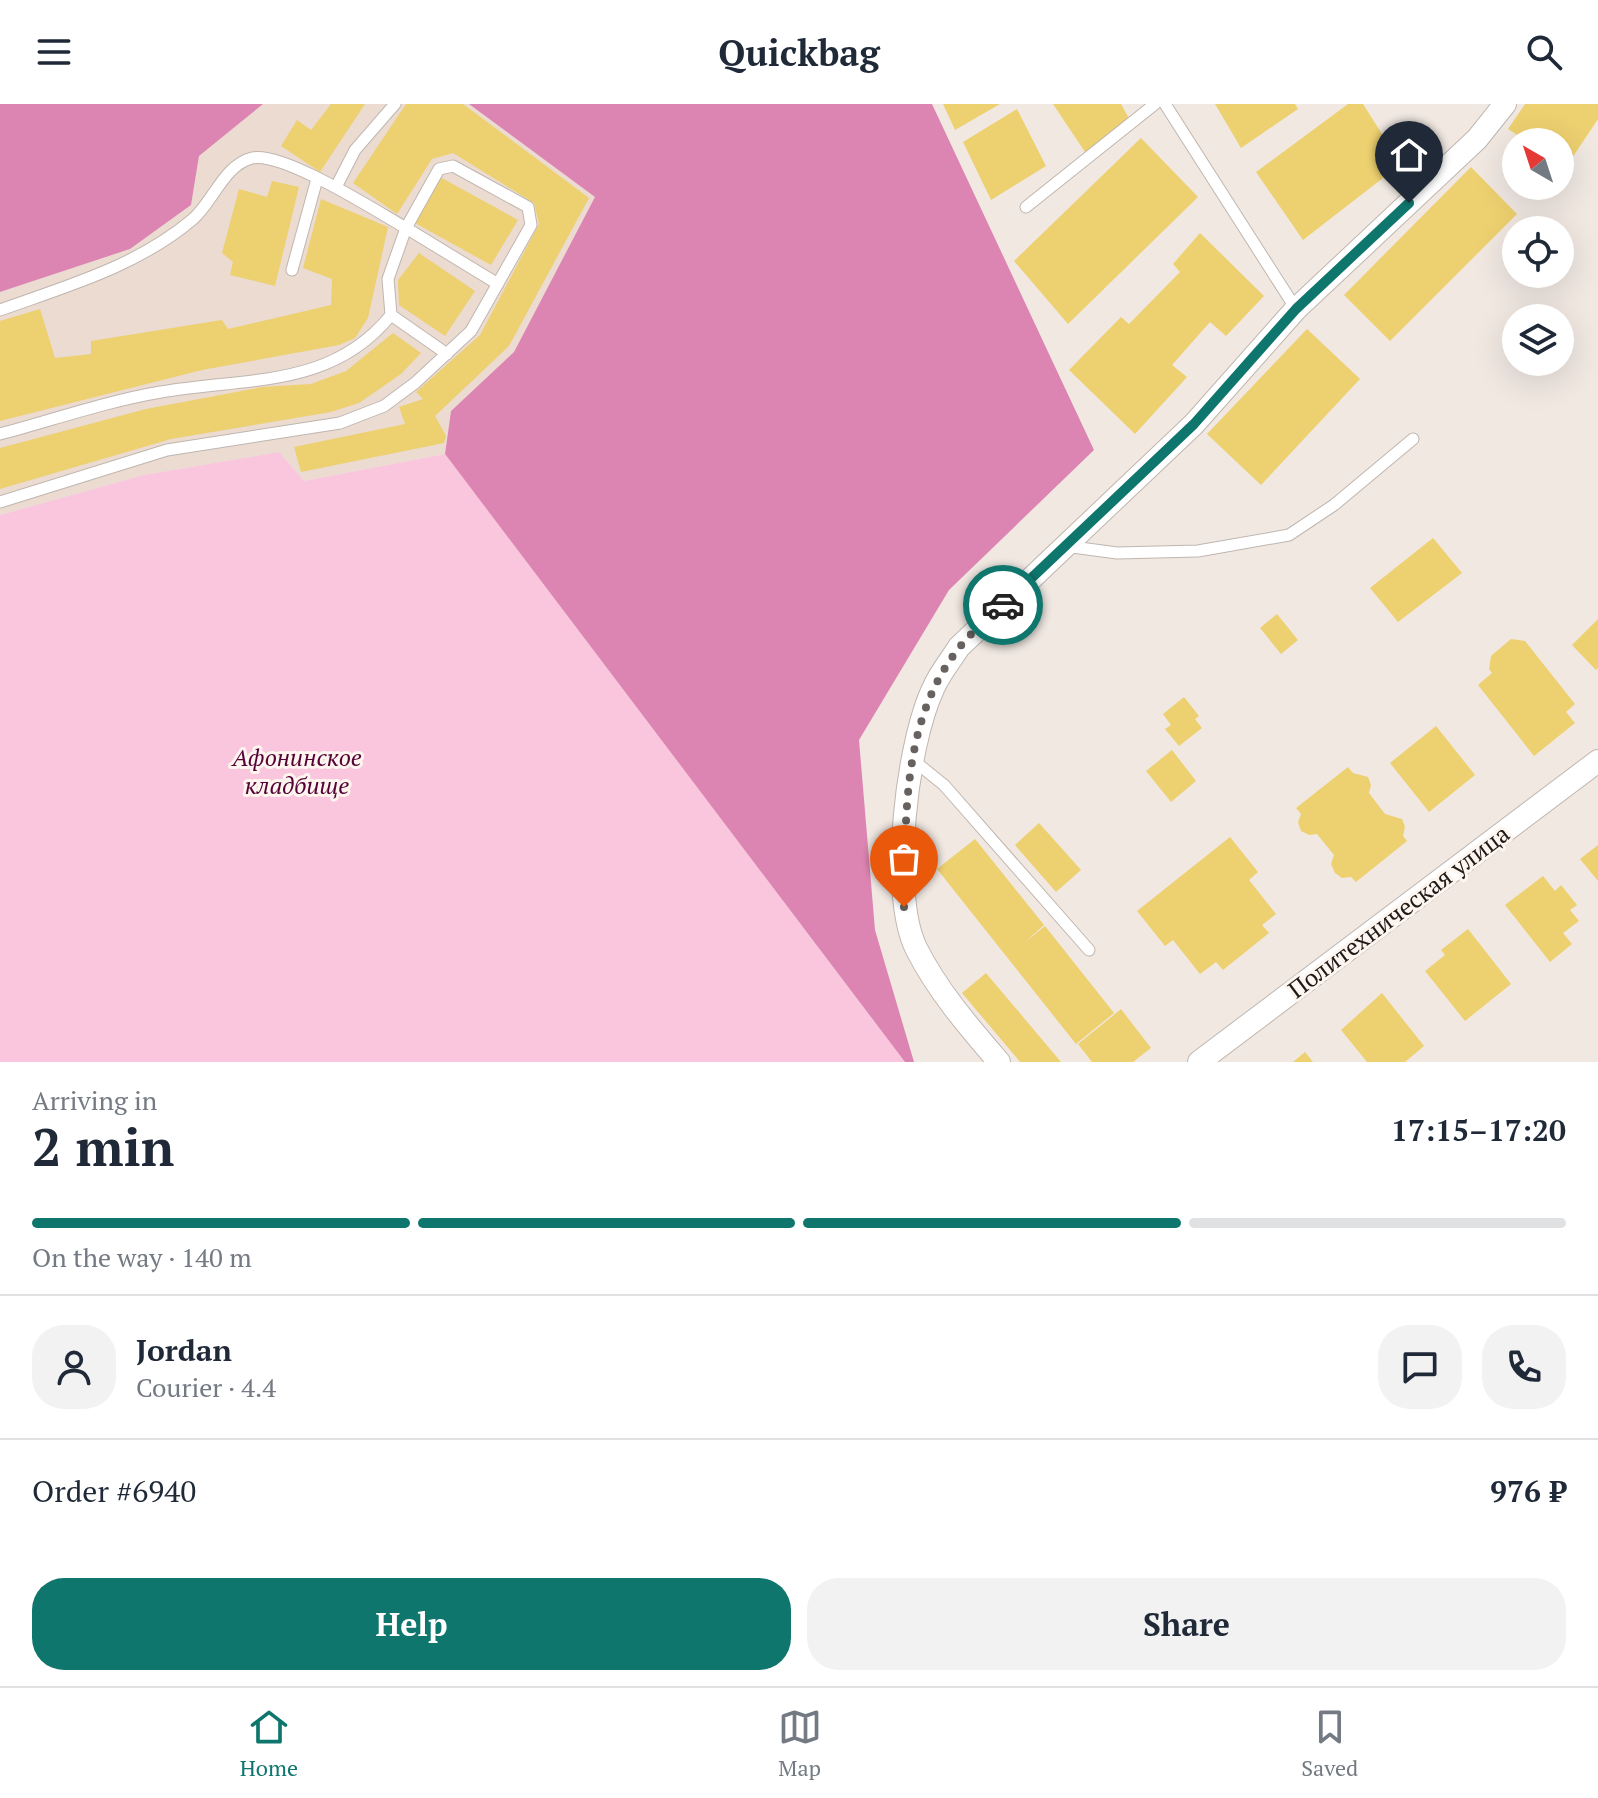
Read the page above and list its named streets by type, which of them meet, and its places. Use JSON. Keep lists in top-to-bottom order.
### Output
{
  "streets": {
    "street": ["Политехническая улица"]
  },
  "parks": ["Афонинское кладбище"],
  "north": "top left",
  "page": {
    "header": "Quickbag",
    "heading": ["2 min", "Arriving in", "17:15–17:20"],
    "panel": [
      "Jordan",
      "Courier · 4.4",
      "Order #6940",
      "976 ₽"
    ],
    "bar": "On the way · 140 m",
    "buttons": ["Help", "Share"],
    "tabs": ["Home", "Map", "Saved"]
  }
}
